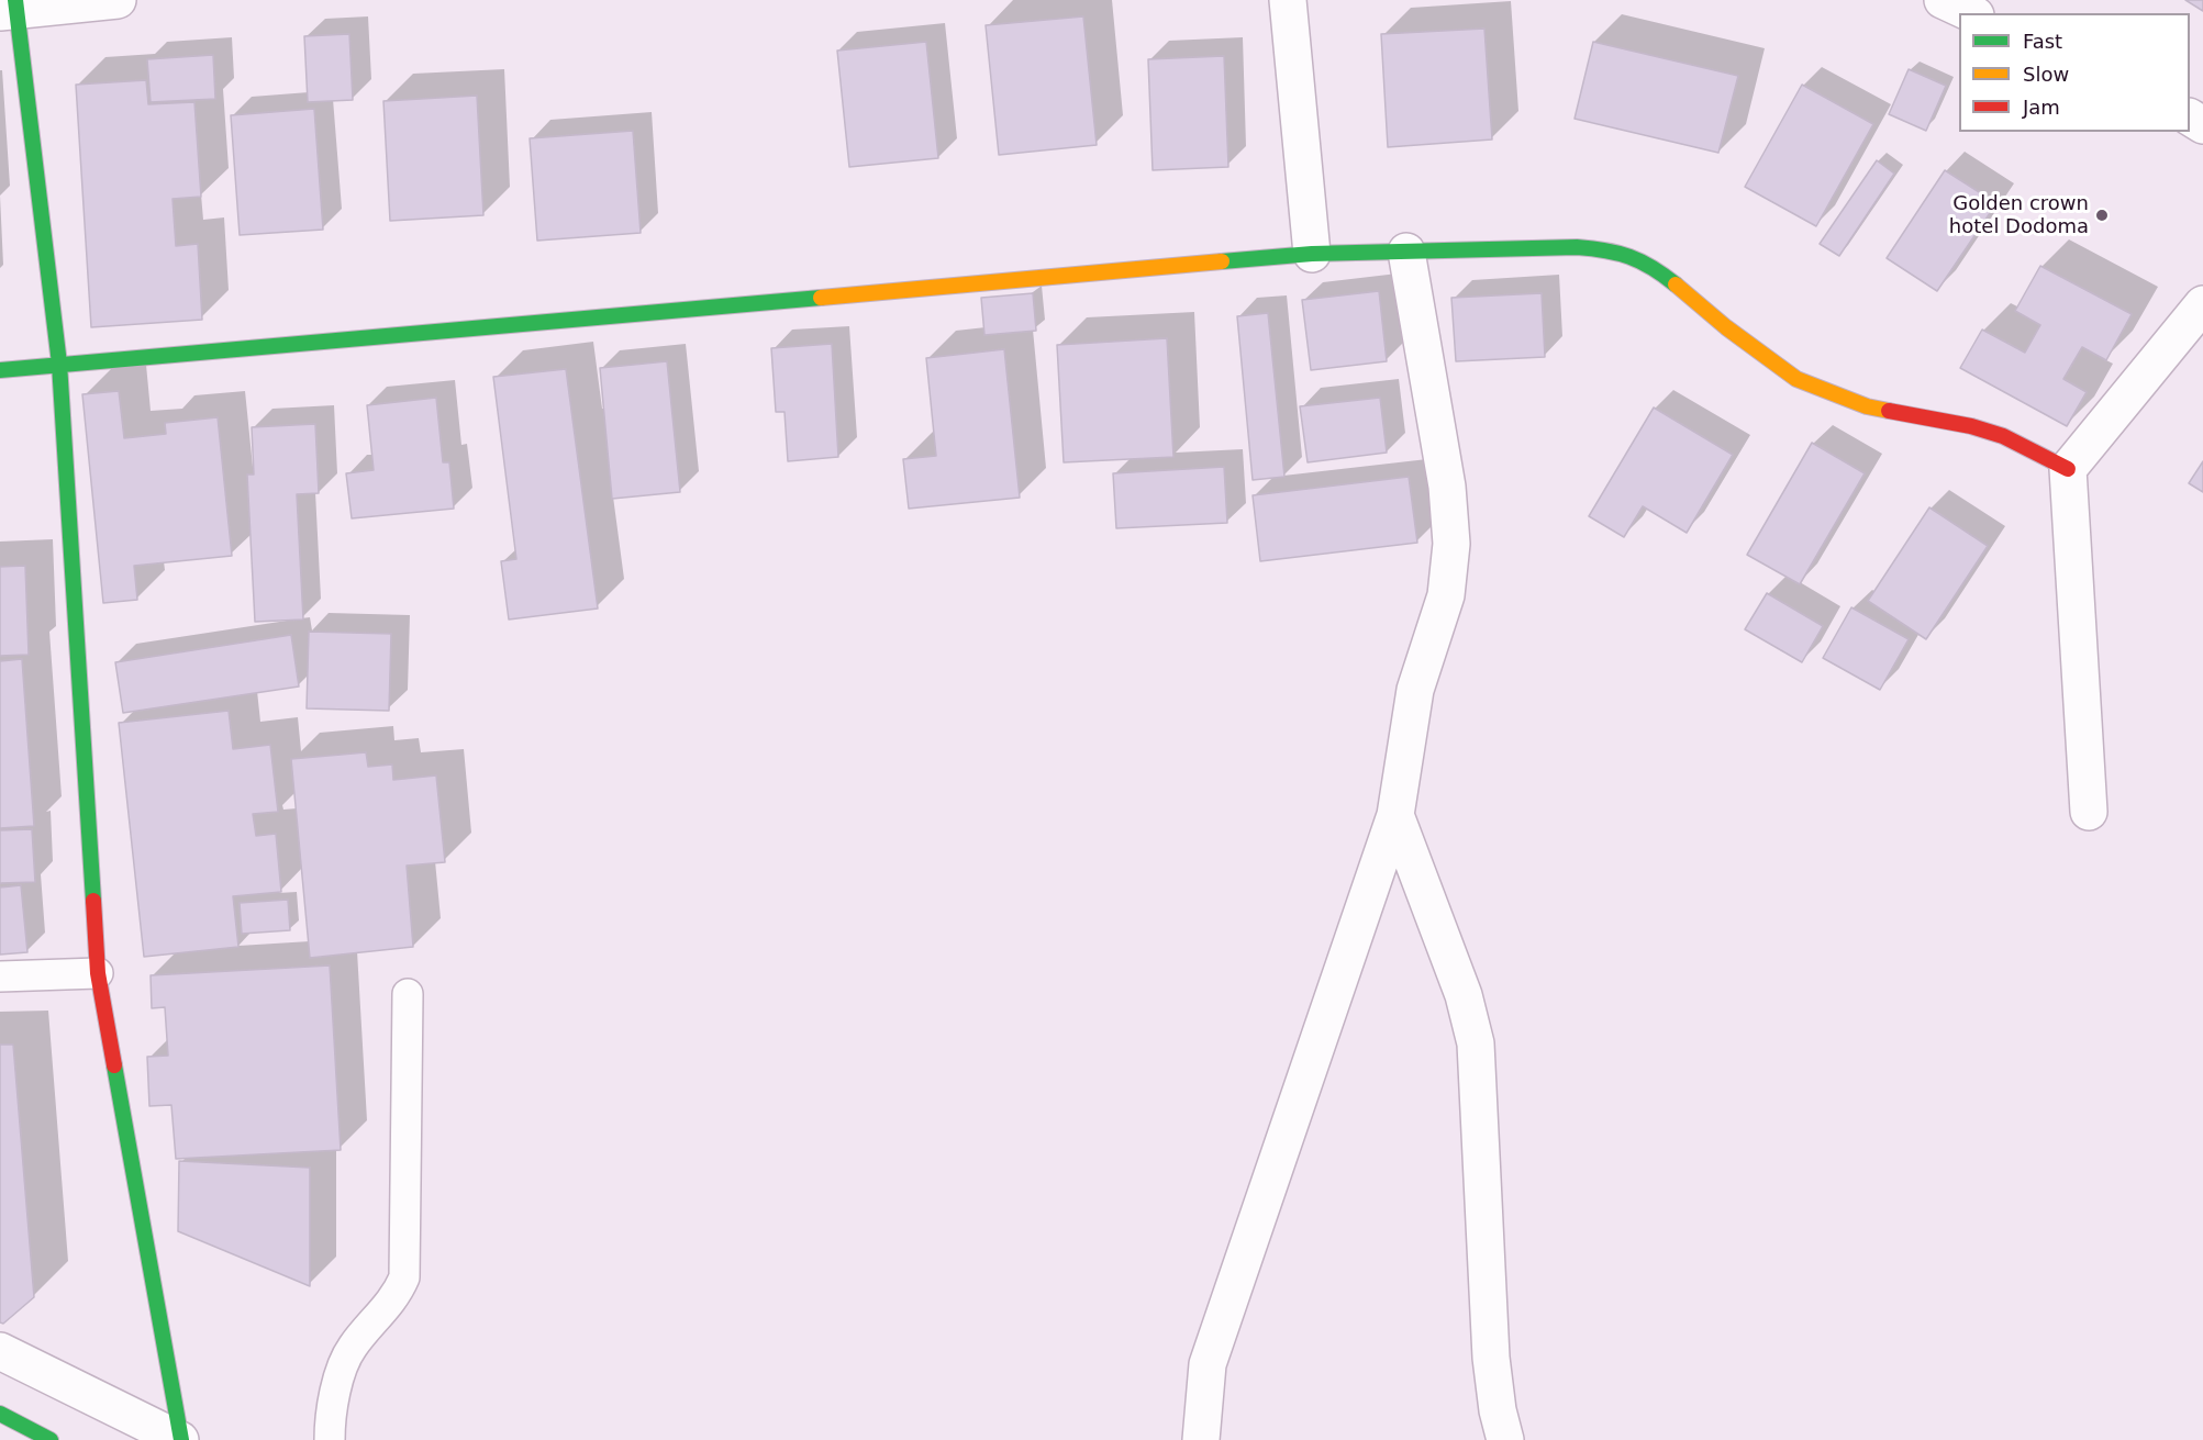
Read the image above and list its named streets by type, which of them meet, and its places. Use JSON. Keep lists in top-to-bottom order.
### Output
{
  "places": ["Golden crown hotel Dodoma"],
  "legend": ["Fast", "Slow", "Jam"]
}
